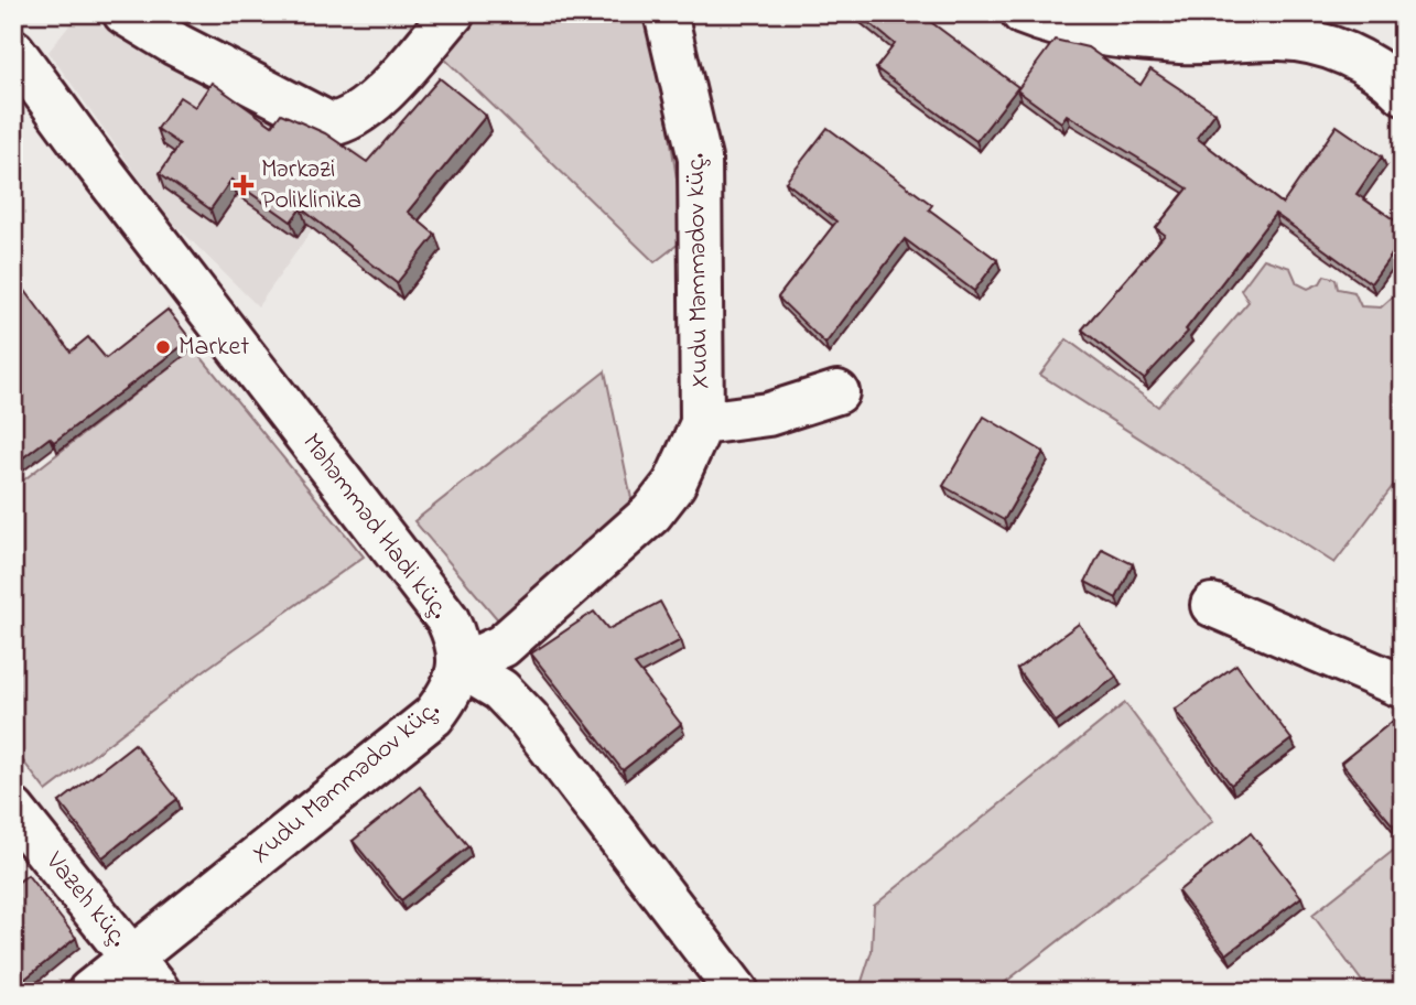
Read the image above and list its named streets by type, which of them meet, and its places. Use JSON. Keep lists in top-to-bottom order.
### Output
{
  "streets": {
    "street": ["Xudu Məmmədov küç.", "Məhəmməd Hadi küç.", "Vazeh küç."]
  },
  "crossings": [
    ["Xudu Məmmədov küç.", "Məhəmməd Hadi küç."],
    ["Xudu Məmmədov küç.", "Vazeh küç."]
  ],
  "places": {
    "health": ["Mərkəzi Poliklinika"],
    "other": ["Market"]
  }
}
